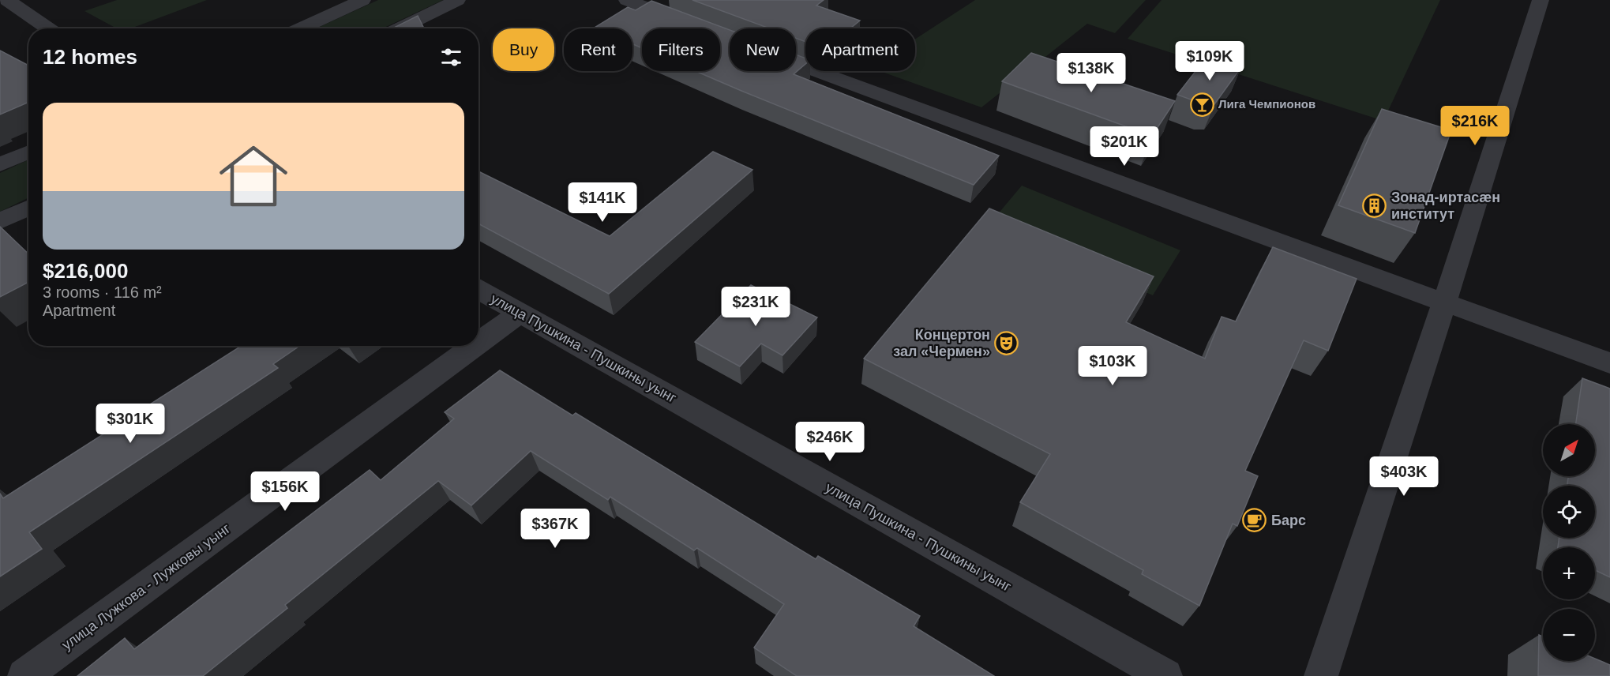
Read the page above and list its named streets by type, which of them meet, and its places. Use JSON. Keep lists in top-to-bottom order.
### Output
{
  "streets": {
    "street": ["улица Пушкина - Пушкины уынг", "улица Лужкова - Лужковы уынг"]
  },
  "crossings": [
    ["улица Пушкина - Пушкины уынг", "улица Лужкова - Лужковы уынг"]
  ],
  "places": {
    "bar": ["Лига Чемпионов"],
    "building": ["Зонад-иртасæн институт"],
    "theatre": ["Концертон зал «Чермен»"],
    "cafe": ["Барс"]
  },
  "north": "top right",
  "page": {
    "chip": [
      "Buy",
      "Rent",
      "Filters",
      "New",
      "Apartment"
    ],
    "heading": "12 homes",
    "price": [
      "$109K",
      "$138K",
      "$216K",
      "$201K",
      "$141K",
      "$231K",
      "$103K",
      "$301K",
      "$246K",
      "$403K",
      "$156K",
      "$367K"
    ],
    "list": [
      {
        "name": "$216,000",
        "note": "3 rooms · 116 m² · Apartment"
      }
    ],
    "map_buttons": ["+", "−"]
  }
}
